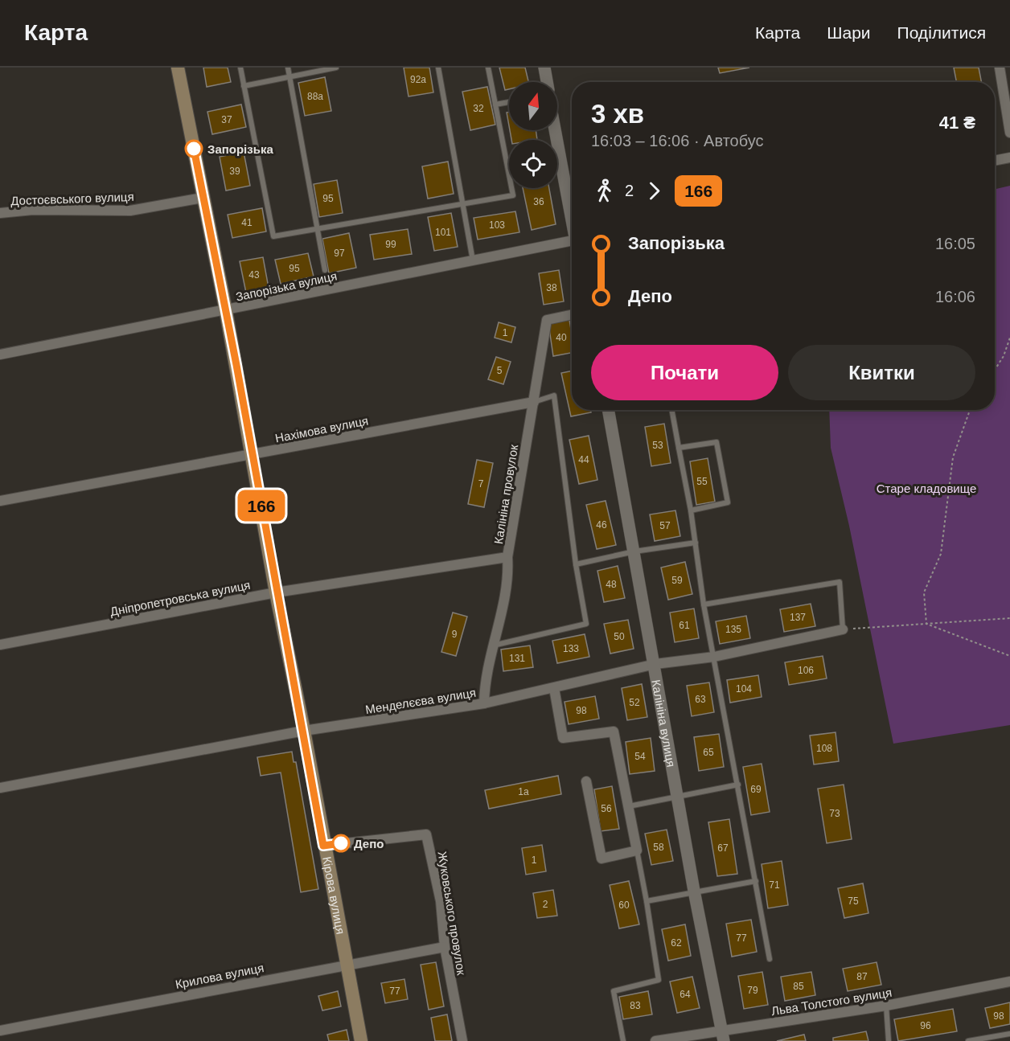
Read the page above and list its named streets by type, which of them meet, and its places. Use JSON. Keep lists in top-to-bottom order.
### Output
{
  "streets": {
    "main road": ["Кірова вулиця"],
    "street": [
      "Достоєвського вулиця",
      "Запорізька вулиця",
      "Нахімова вулиця",
      "Калініна провулок",
      "Дніпропетровська вулиця",
      "Менделєєва вулиця",
      "Калініна вулиця",
      "Жуковського провулок",
      "Крилова вулиця",
      "Льва Толстого вулиця"
    ]
  },
  "crossings": [
    ["Достоєвського вулиця", "Кірова вулиця"],
    ["Запорізька вулиця", "Кірова вулиця"],
    ["Нахімова вулиця", "Калініна провулок"],
    ["Нахімова вулиця", "Кірова вулиця"],
    ["Калініна провулок", "Дніпропетровська вулиця"],
    ["Калініна провулок", "Менделєєва вулиця"],
    ["Дніпропетровська вулиця", "Кірова вулиця"],
    ["Менделєєва вулиця", "Калініна вулиця"],
    ["Менделєєва вулиця", "Кірова вулиця"],
    ["Калініна вулиця", "Льва Толстого вулиця"],
    ["Кірова вулиця", "Жуковського провулок"],
    ["Кірова вулиця", "Крилова вулиця"],
    ["Жуковського провулок", "Крилова вулиця"]
  ],
  "parks": ["Старе кладовище"],
  "places": ["Запорізька", "Депо"],
  "lines": ["bus line 166"],
  "house_numbers": [
    "92а",
    "88а",
    "32",
    "37",
    "39",
    "95",
    "36",
    "41",
    "103",
    "101",
    "99",
    "97",
    "95",
    "43",
    "38",
    "1",
    "40",
    "5",
    "53",
    "44",
    "55",
    "7",
    "46",
    "57",
    "59",
    "48",
    "137",
    "61",
    "135",
    "9",
    "50",
    "133",
    "131",
    "106",
    "104",
    "63",
    "52",
    "98",
    "108",
    "65",
    "54",
    "69",
    "1а",
    "56",
    "73",
    "58",
    "67",
    "1",
    "71",
    "75",
    "2",
    "60",
    "77",
    "62",
    "87",
    "85",
    "79",
    "77",
    "64",
    "83",
    "98",
    "96"
  ],
  "north": "top",
  "page": {
    "header": "Карта",
    "nav": ["Карта", "Шари", "Поділитися"],
    "on_map": "166",
    "heading": ["3 хв", "16:03 – 16:06 · Автобус", "41 ₴"],
    "legs": ["2", "166"],
    "list": [
      {
        "name": "Запорізька",
        "value": "16:05"
      },
      {
        "name": "Депо",
        "value": "16:06"
      }
    ],
    "buttons": ["Почати", "Квитки"]
  }
}
